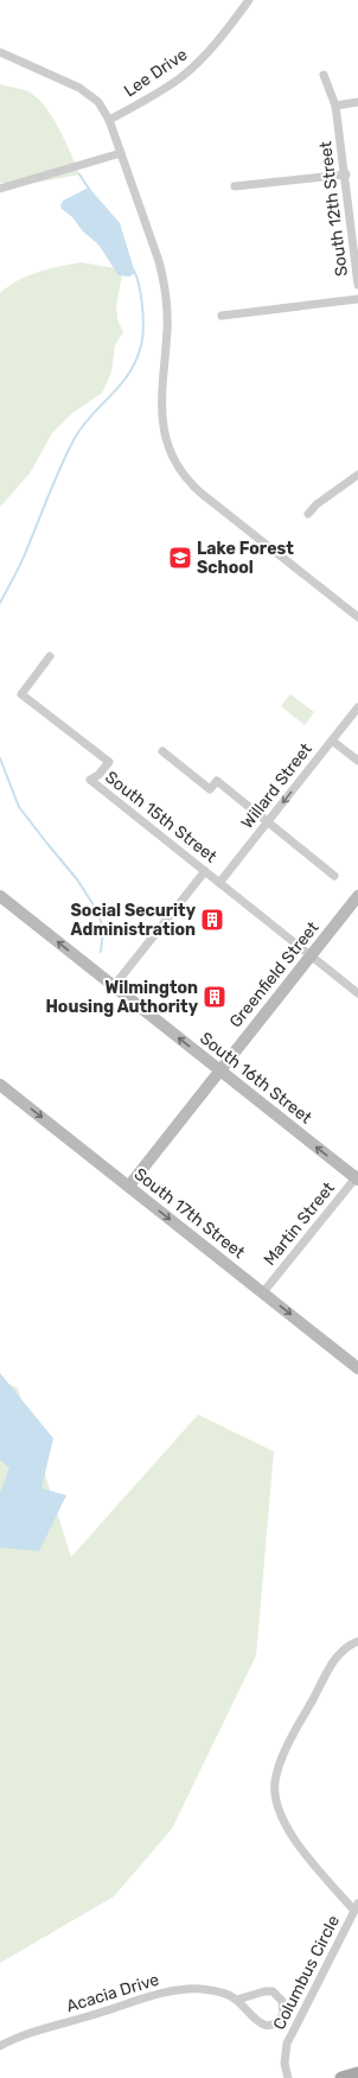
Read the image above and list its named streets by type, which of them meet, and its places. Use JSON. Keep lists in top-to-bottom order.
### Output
{
  "streets": {
    "main road": ["Greenfield Street", "South 16th Street", "South 17th Street"],
    "street": [
      "Lee Drive",
      "South 12th Street",
      "Willard Street",
      "South 15th Street",
      "Martin Street",
      "Columbus Circle",
      "Acacia Drive"
    ]
  },
  "crossings": [
    ["Willard Street", "South 15th Street"],
    ["South 15th Street", "Greenfield Street"],
    ["Greenfield Street", "South 16th Street"],
    ["Greenfield Street", "South 17th Street"],
    ["South 16th Street", "Martin Street"],
    ["South 17th Street", "Martin Street"]
  ],
  "one_way": ["Willard Street", "South 16th Street", "South 17th Street"],
  "places": {
    "school or university": ["Lake Forest School"],
    "building": ["Social Security Administration", "Wilmington Housing Authority"]
  }
}
